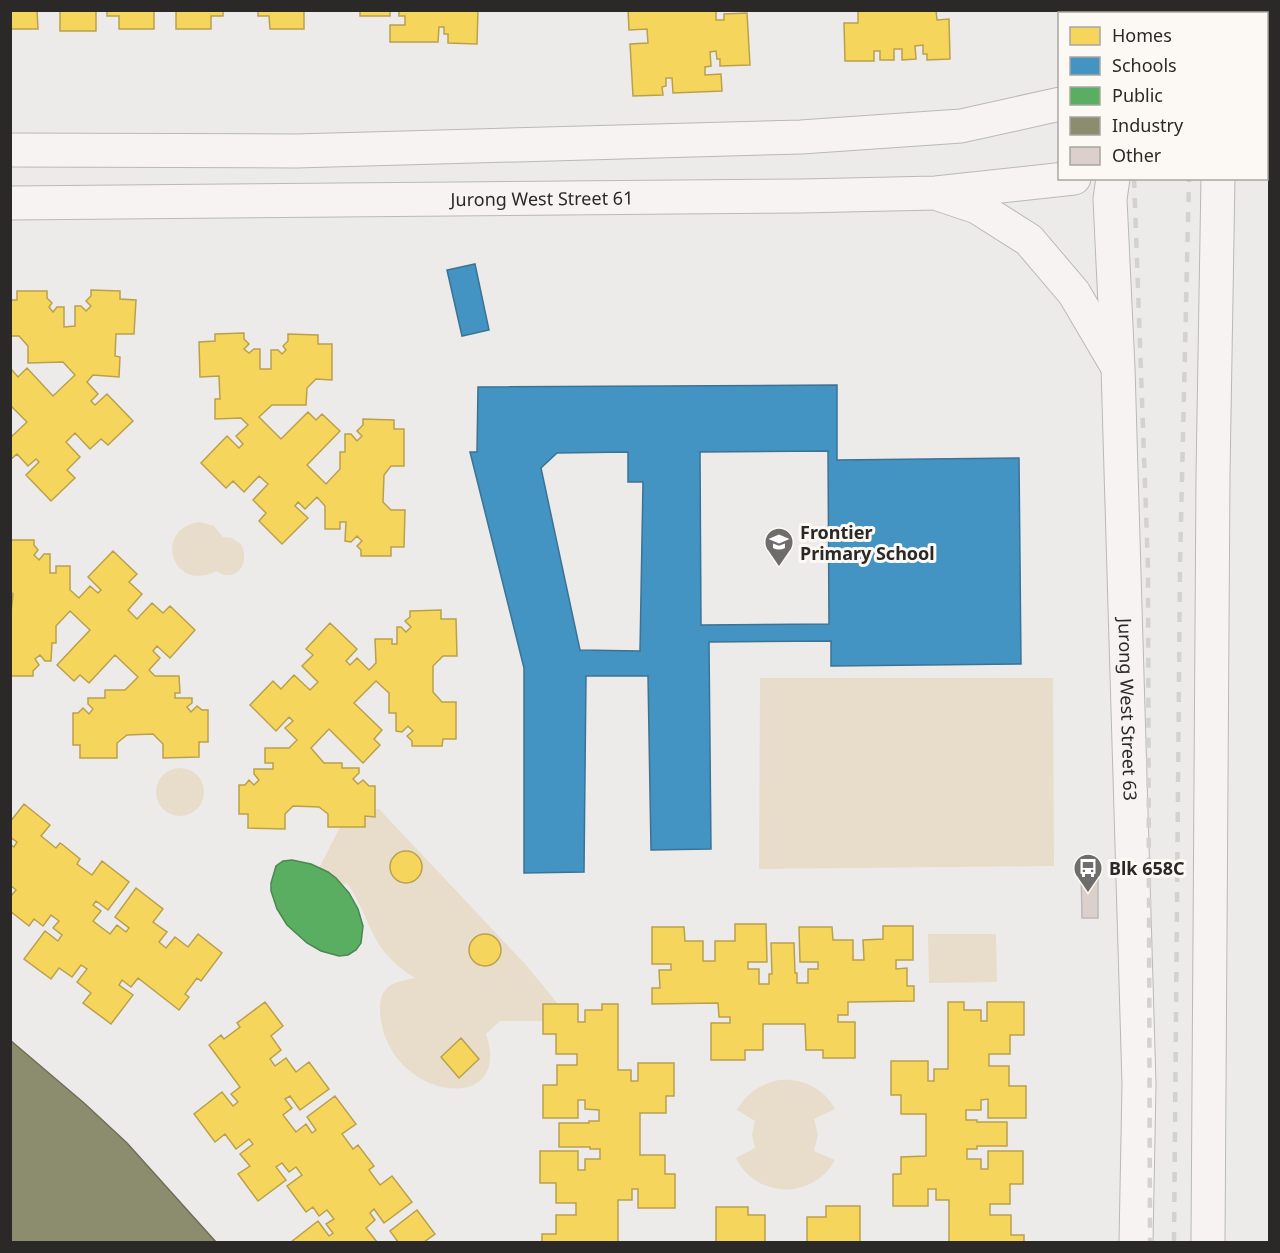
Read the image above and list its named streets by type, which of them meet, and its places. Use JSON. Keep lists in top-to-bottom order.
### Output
{
  "streets": {
    "street": ["Jurong West Street 61", "Jurong West Street 63"]
  },
  "places": {
    "school or university": ["Frontier Primary School"],
    "bus stop": ["Blk 658C"]
  },
  "legend": [
    "Homes",
    "Schools",
    "Public",
    "Industry",
    "Other"
  ]
}
